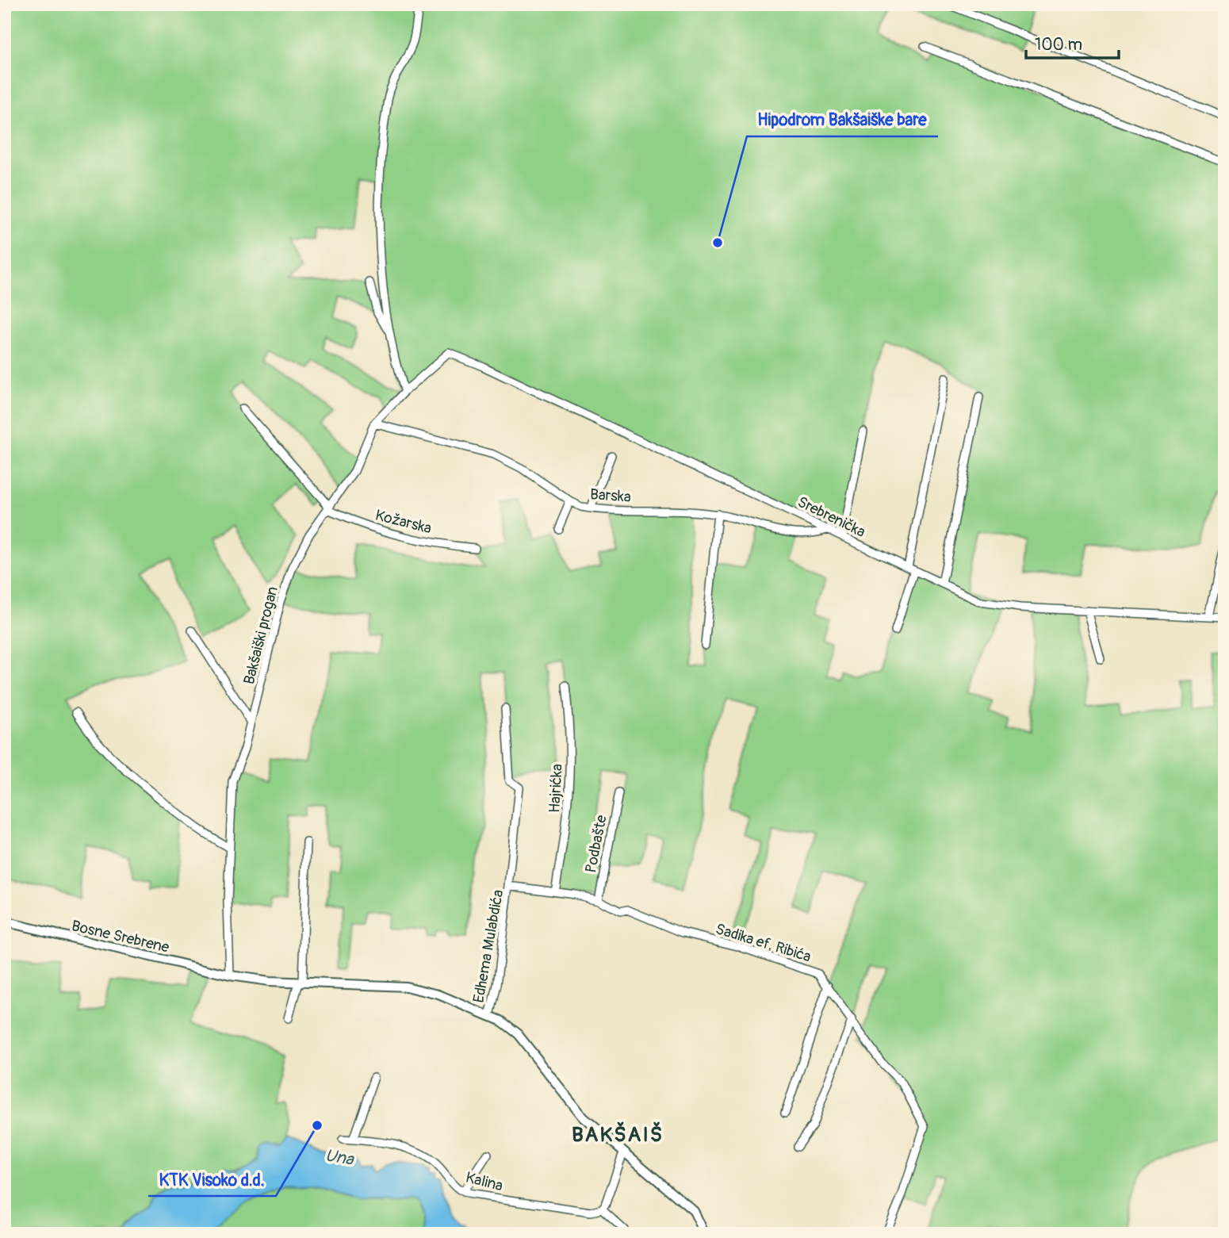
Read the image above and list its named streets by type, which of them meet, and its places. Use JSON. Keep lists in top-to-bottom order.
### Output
{
  "streets": {
    "street": [
      "Barska",
      "Srebrenička",
      "Kožarska",
      "Bakšaiški progan",
      "Hajrićka",
      "Podbašte",
      "Bosne Srebrene",
      "Sadika ef. Ribića",
      "Edhema Mulabdića",
      "Kalina"
    ]
  },
  "crossings": [
    ["Barska", "Srebrenička"],
    ["Barska", "Bakšaiški progan"],
    ["Srebrenička", "Bakšaiški progan"],
    ["Kožarska", "Bakšaiški progan"],
    ["Bakšaiški progan", "Bosne Srebrene"],
    ["Hajrićka", "Sadika ef. Ribića"],
    ["Podbašte", "Sadika ef. Ribića"],
    ["Bosne Srebrene", "Edhema Mulabdića"],
    ["Sadika ef. Ribića", "Edhema Mulabdića"]
  ],
  "districts": ["BAKŠAIŠ"],
  "water": ["Una"],
  "places": ["Hipodrom Bakšaiške bare", "KTK Visoko d.d."],
  "scale_bar": "100 m"
}
